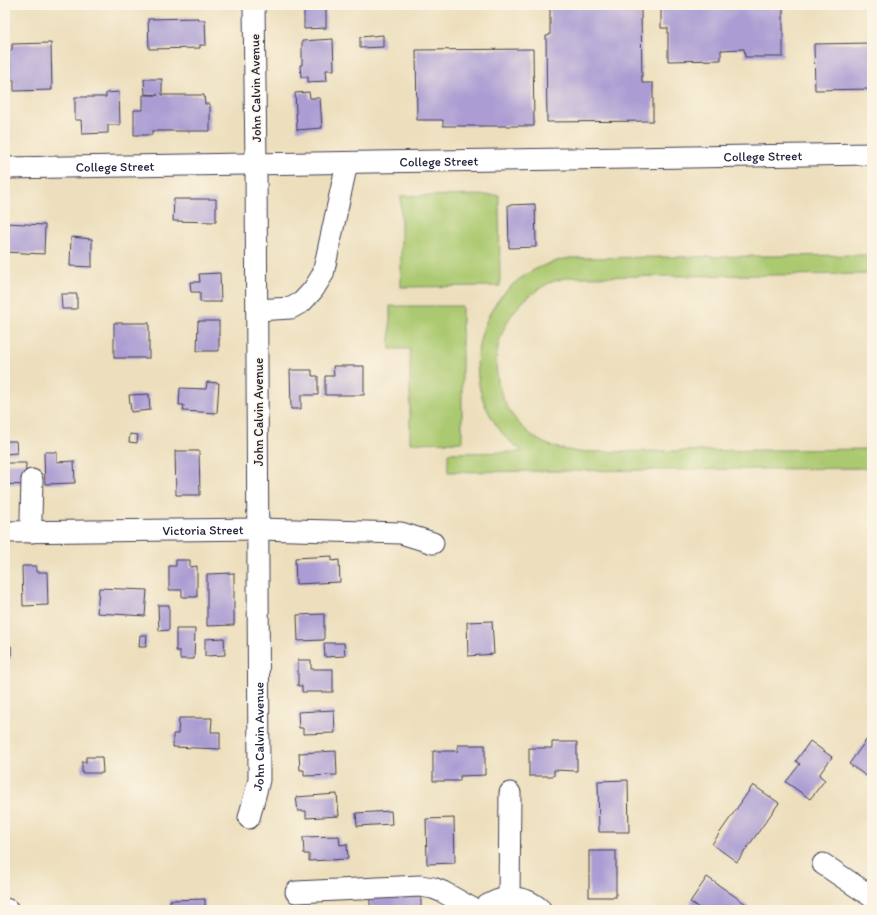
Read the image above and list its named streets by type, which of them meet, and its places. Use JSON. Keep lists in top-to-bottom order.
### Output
{
  "streets": {
    "street": ["John Calvin Avenue", "College Street", "Victoria Street"]
  },
  "crossings": [
    ["John Calvin Avenue", "College Street"],
    ["John Calvin Avenue", "Victoria Street"]
  ]
}
